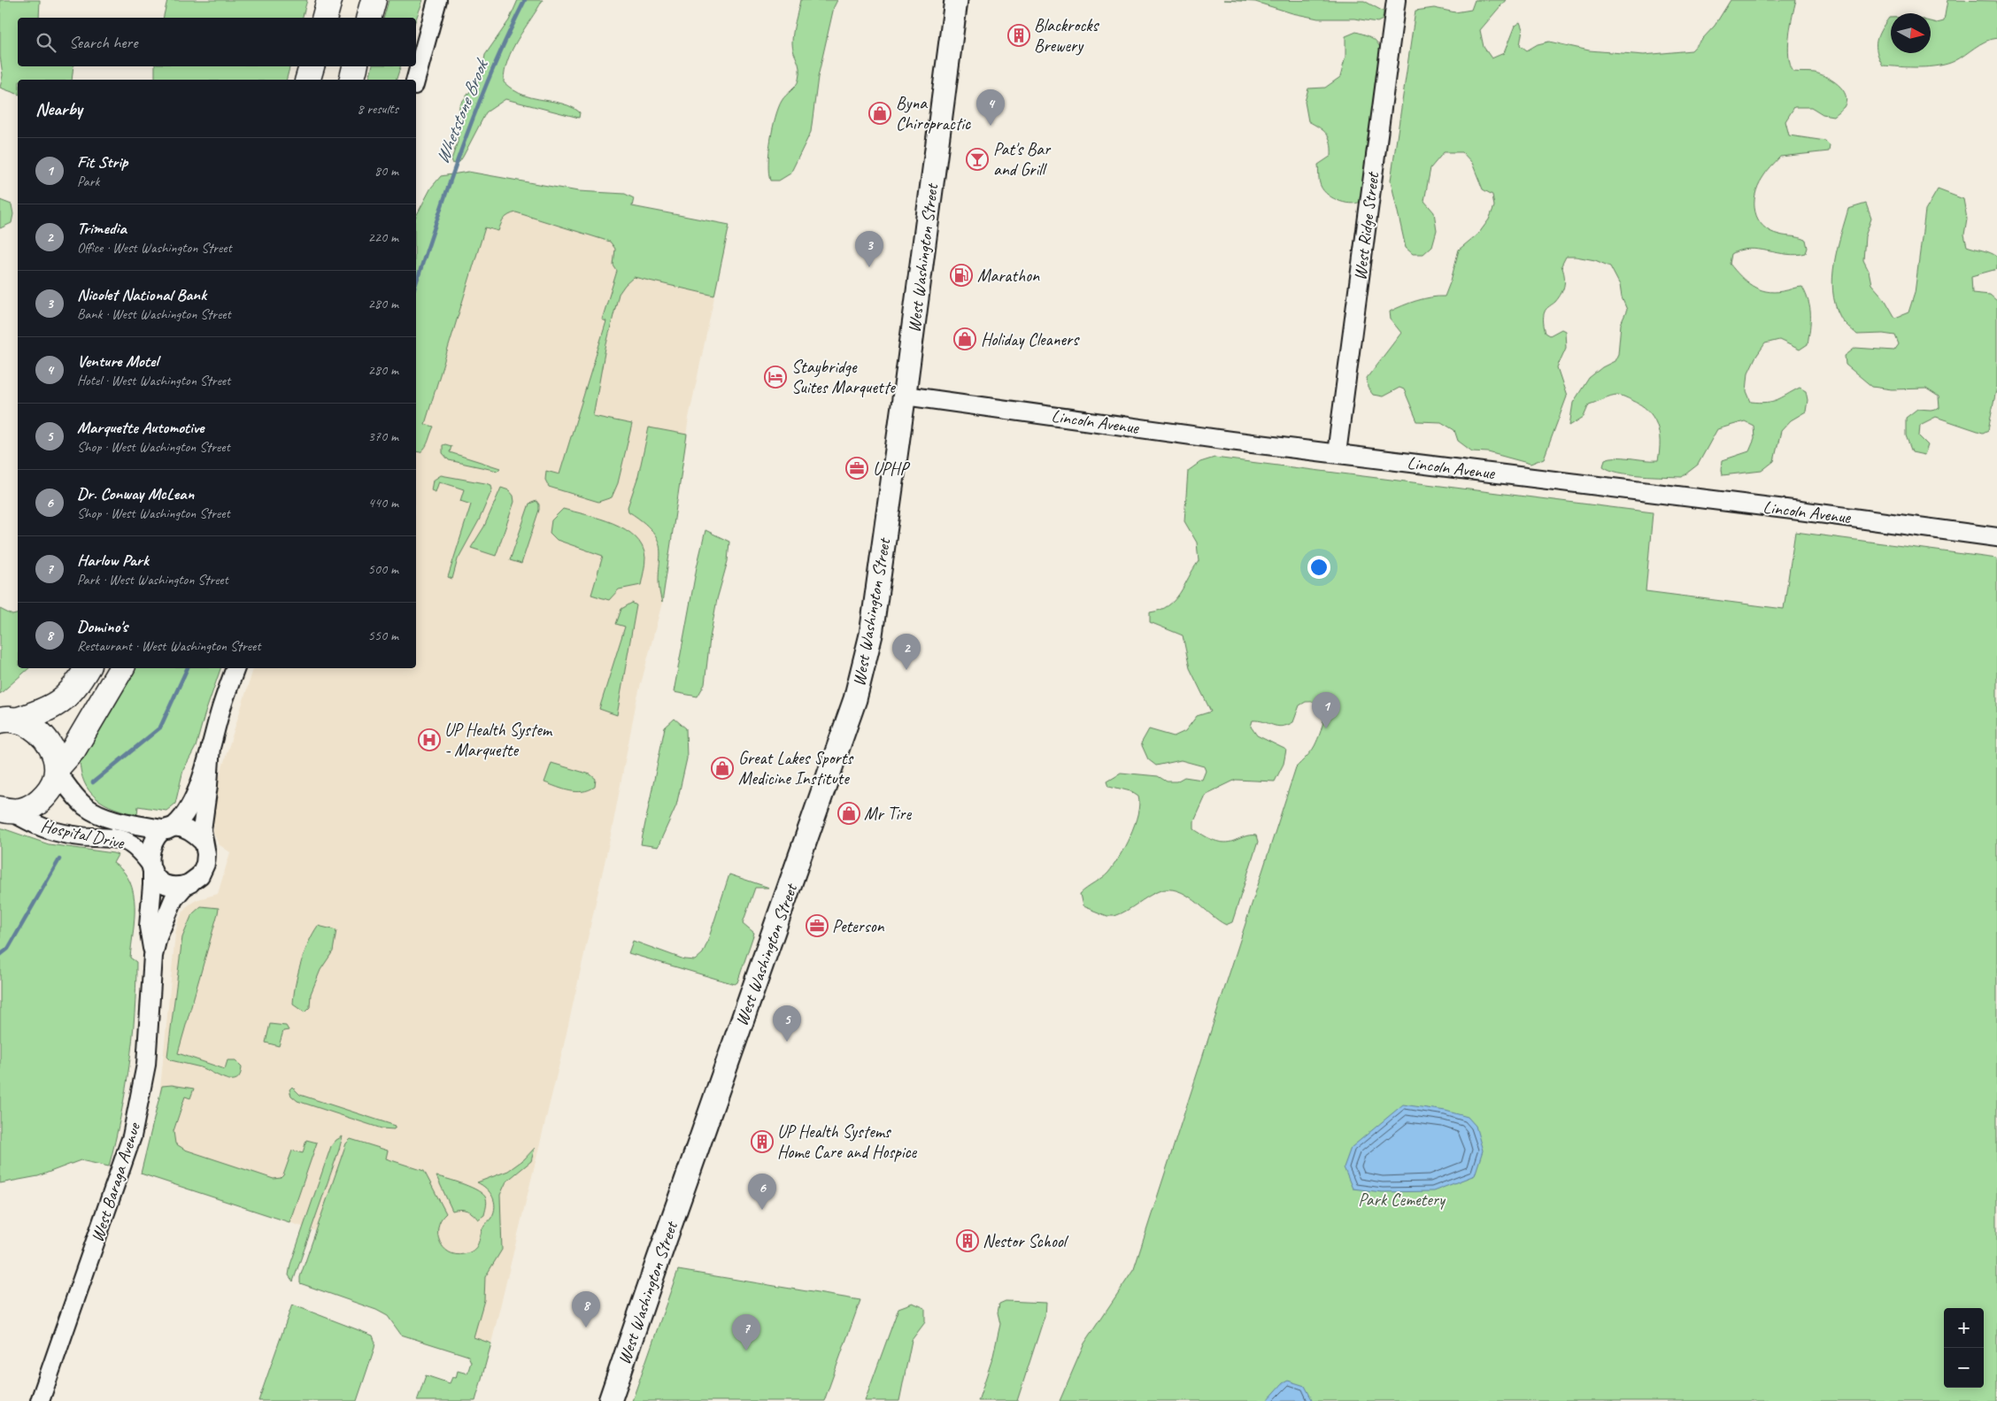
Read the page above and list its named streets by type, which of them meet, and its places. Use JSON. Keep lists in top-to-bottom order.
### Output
{
  "streets": {
    "main road": ["West Washington Street"],
    "street": [
      "West Ridge Street",
      "Lincoln Avenue",
      "Hospital Drive",
      "West Baraga Avenue"
    ]
  },
  "crossings": [
    ["West Ridge Street", "Lincoln Avenue"],
    ["West Washington Street", "Lincoln Avenue"],
    ["Hospital Drive", "West Baraga Avenue"]
  ],
  "water": ["Whetstone Brook"],
  "parks": ["Park Cemetery"],
  "places": {
    "building": ["Blackrocks Brewery", "UP Health Systems Home Care and Hospice", "Nestor School"],
    "shop": [
      "Byna Chiropractic",
      "Holiday Cleaners",
      "Great Lakes Sports Medicine Institute",
      "Mr Tire"
    ],
    "bar": ["Pat's Bar and Grill"],
    "fuel station": ["Marathon"],
    "hotel": ["Staybridge Suites Marquette"],
    "office": ["UPHP", "Peterson"],
    "hospital": ["UP Health System - Marquette"]
  },
  "north": "right",
  "page": {
    "search": "Search here",
    "heading": ["Nearby", "8 results"],
    "pins": [
      "4",
      "3",
      "2",
      "1",
      "5",
      "6",
      "8",
      "7"
    ],
    "list": [
      {
        "mark": "1",
        "name": "Fit Strip",
        "note": "Park",
        "value": "80 m"
      },
      {
        "mark": "2",
        "name": "Trimedia",
        "note": "Office · West Washington Street",
        "value": "220 m"
      },
      {
        "mark": "3",
        "name": "Nicolet National Bank",
        "note": "Bank · West Washington Street",
        "value": "280 m"
      },
      {
        "mark": "4",
        "name": "Venture Motel",
        "note": "Hotel · West Washington Street",
        "value": "280 m"
      },
      {
        "mark": "5",
        "name": "Marquette Automotive",
        "note": "Shop · West Washington Street",
        "value": "370 m"
      },
      {
        "mark": "6",
        "name": "Dr. Conway McLean",
        "note": "Shop · West Washington Street",
        "value": "440 m"
      },
      {
        "mark": "7",
        "name": "Harlow Park",
        "note": "Park · West Washington Street",
        "value": "500 m"
      },
      {
        "mark": "8",
        "name": "Domino's",
        "note": "Restaurant · West Washington Street",
        "value": "550 m"
      }
    ],
    "map_buttons": ["+", "−"]
  }
}
